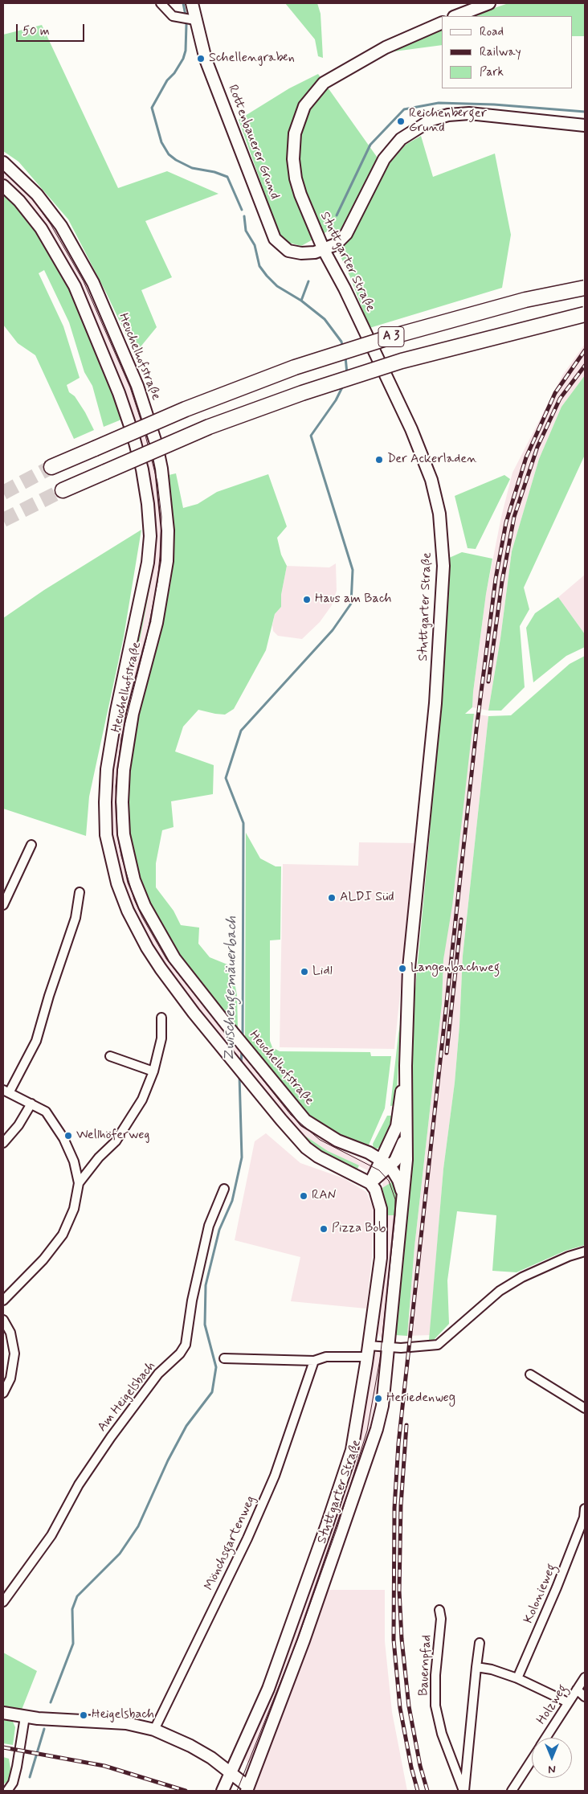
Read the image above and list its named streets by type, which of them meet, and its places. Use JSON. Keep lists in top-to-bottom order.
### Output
{
  "streets": {
    "highway": ["A 3"],
    "main road": ["Rottenbauerer Grund", "Stuttgarter Straße", "Heuchelhofstraße"],
    "street": [
      "Am Heigelsbach",
      "Mönchsgartenweg",
      "Kolonieweg",
      "Bauernpfad",
      "Holzweg"
    ]
  },
  "crossings": [
    ["Rottenbauerer Grund", "Stuttgarter Straße"],
    ["Stuttgarter Straße", "Heuchelhofstraße"]
  ],
  "water": ["Zwischengemäuerbach"],
  "places": [
    "Schellengraben",
    "Reichenberger Grund",
    "Der Ackerladen",
    "Haus am Bach",
    "ALDI Süd",
    "Langenbachweg",
    "Lidl",
    "Wellhöferweg",
    "RAN",
    "Pizza Bob",
    "Heriedenweg",
    "Heigelsbach"
  ],
  "legend": ["Road", "Railway", "Park"],
  "scale_bar": "50 m",
  "north": "bottom"
}
